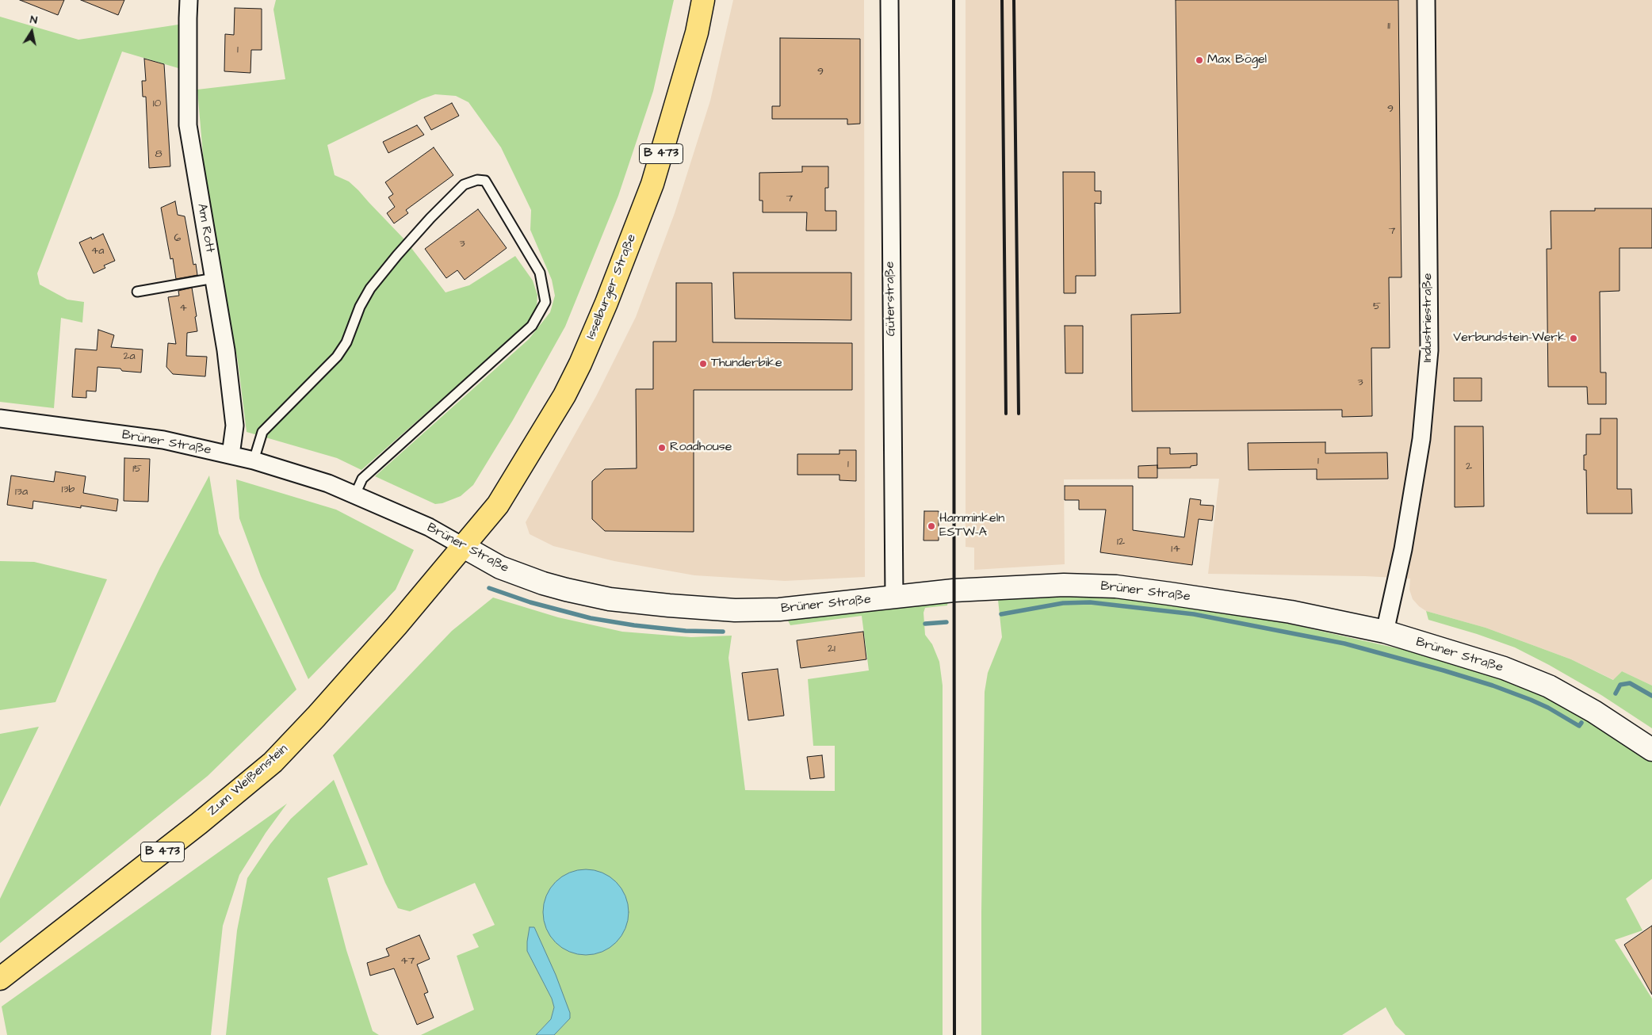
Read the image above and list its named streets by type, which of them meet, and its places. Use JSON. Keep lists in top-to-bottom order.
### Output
{
  "streets": {
    "main road": [
      "B 473",
      "Isselburger Straße",
      "Brüner Straße",
      "Zum Weißenstein"
    ],
    "street": ["Am Rott", "Güterstraße", "Industriestraße"]
  },
  "crossings": [
    ["Am Rott", "Brüner Straße"],
    ["Isselburger Straße", "Brüner Straße"],
    ["Isselburger Straße", "Zum Weißenstein"],
    ["Güterstraße", "Brüner Straße"],
    ["Industriestraße", "Brüner Straße"],
    ["Brüner Straße", "Zum Weißenstein"]
  ],
  "places": [
    "Max Bögel",
    "Verbundstein-Werk",
    "Thunderbike",
    "Roadhouse",
    "Hamminkeln ESTW-A"
  ],
  "house_numbers": [
    "11",
    "1",
    "9",
    "10",
    "9",
    "8",
    "7",
    "7",
    "6",
    "3",
    "4a",
    "5",
    "4",
    "2a",
    "3",
    "1",
    "1",
    "2",
    "15",
    "13b",
    "13a",
    "12",
    "14",
    "21",
    "47"
  ],
  "north": "top"
}
